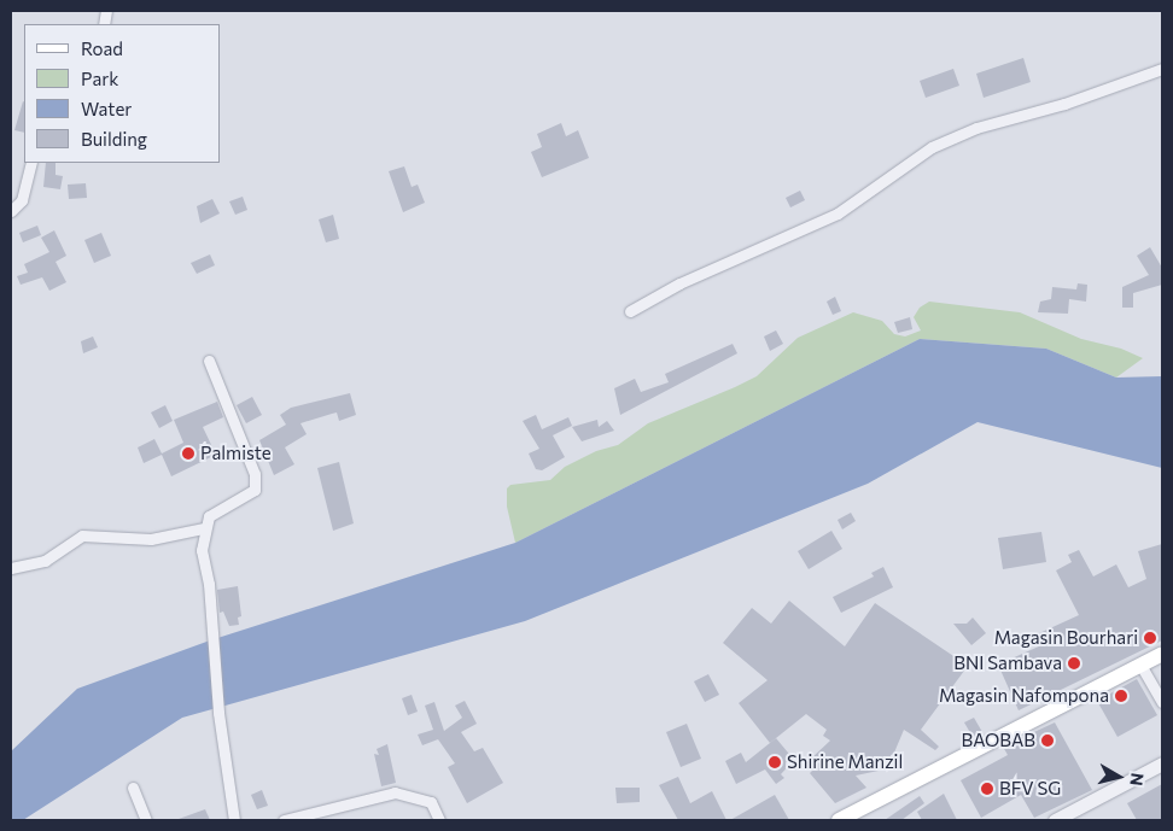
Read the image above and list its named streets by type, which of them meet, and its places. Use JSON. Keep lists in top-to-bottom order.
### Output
{
  "places": [
    "Palmiste",
    "Magasin Bourhari",
    "BNI Sambava",
    "Magasin Nafompona",
    "BAOBAB",
    "Shirine Manzil",
    "BFV SG"
  ],
  "legend": [
    "Road",
    "Park",
    "Water",
    "Building"
  ],
  "north": "right"
}
